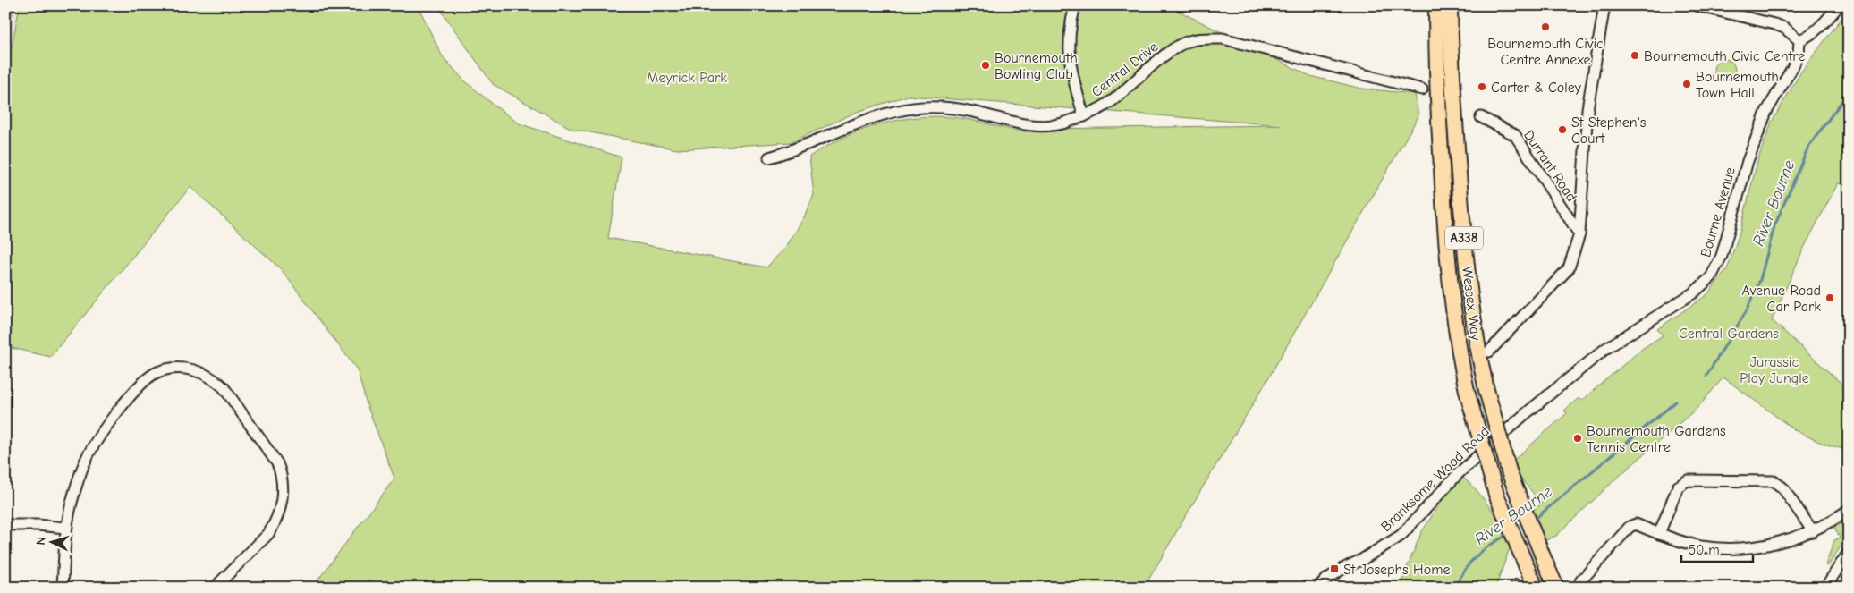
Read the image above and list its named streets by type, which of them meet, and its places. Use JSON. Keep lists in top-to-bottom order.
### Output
{
  "streets": {
    "highway": ["A338", "Wessex Way"],
    "street": [
      "Central Drive",
      "Durrant Road",
      "Bourne Avenue",
      "Branksome Wood Road"
    ]
  },
  "crossings": [
    ["Bourne Avenue", "Branksome Wood Road"]
  ],
  "water": ["River Bourne"],
  "parks": ["Meyrick Park", "Central Gardens", "Jurassic Play Jungle"],
  "places": {
    "other": [
      "Bournemouth Civic Centre Annexe",
      "Bournemouth Civic Centre",
      "Bournemouth Bowling Club",
      "Bournemouth Town Hall",
      "Carter & Coley",
      "St Stephen's Court",
      "Avenue Road Car Park",
      "Bournemouth Gardens Tennis Centre"
    ],
    "transit": ["St Josephs Home"]
  },
  "scale_bar": "50 m",
  "north": "left"
}
